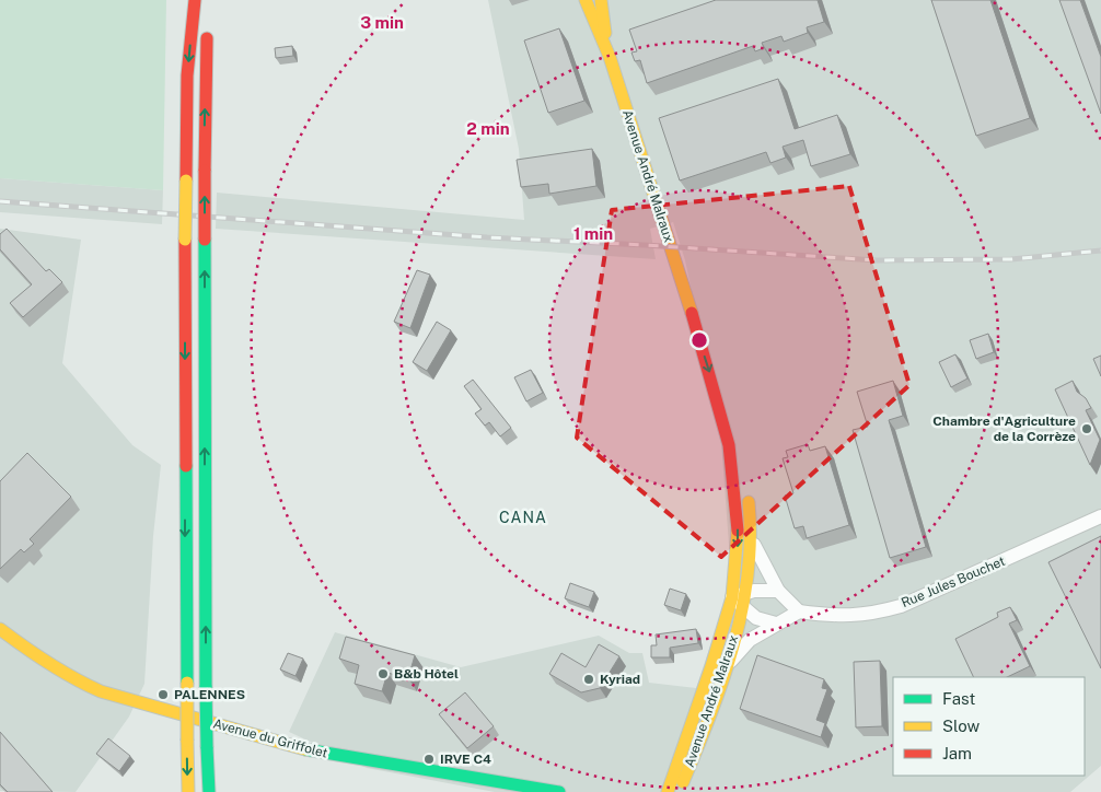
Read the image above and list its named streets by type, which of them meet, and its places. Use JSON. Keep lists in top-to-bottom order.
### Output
{
  "streets": {
    "main road": ["Avenue André Malraux", "Avenue du Griffolet"],
    "street": ["Rue Jules Bouchet"]
  },
  "districts": ["CANA"],
  "places": [
    "Chambre d'Agriculture de la Corrèze",
    "B&b Hôtel",
    "Kyriad",
    "PALENNES",
    "IRVE C4"
  ],
  "legend": ["Fast", "Slow", "Jam"],
  "rings": ["3 min", "2 min", "1 min"]
}
